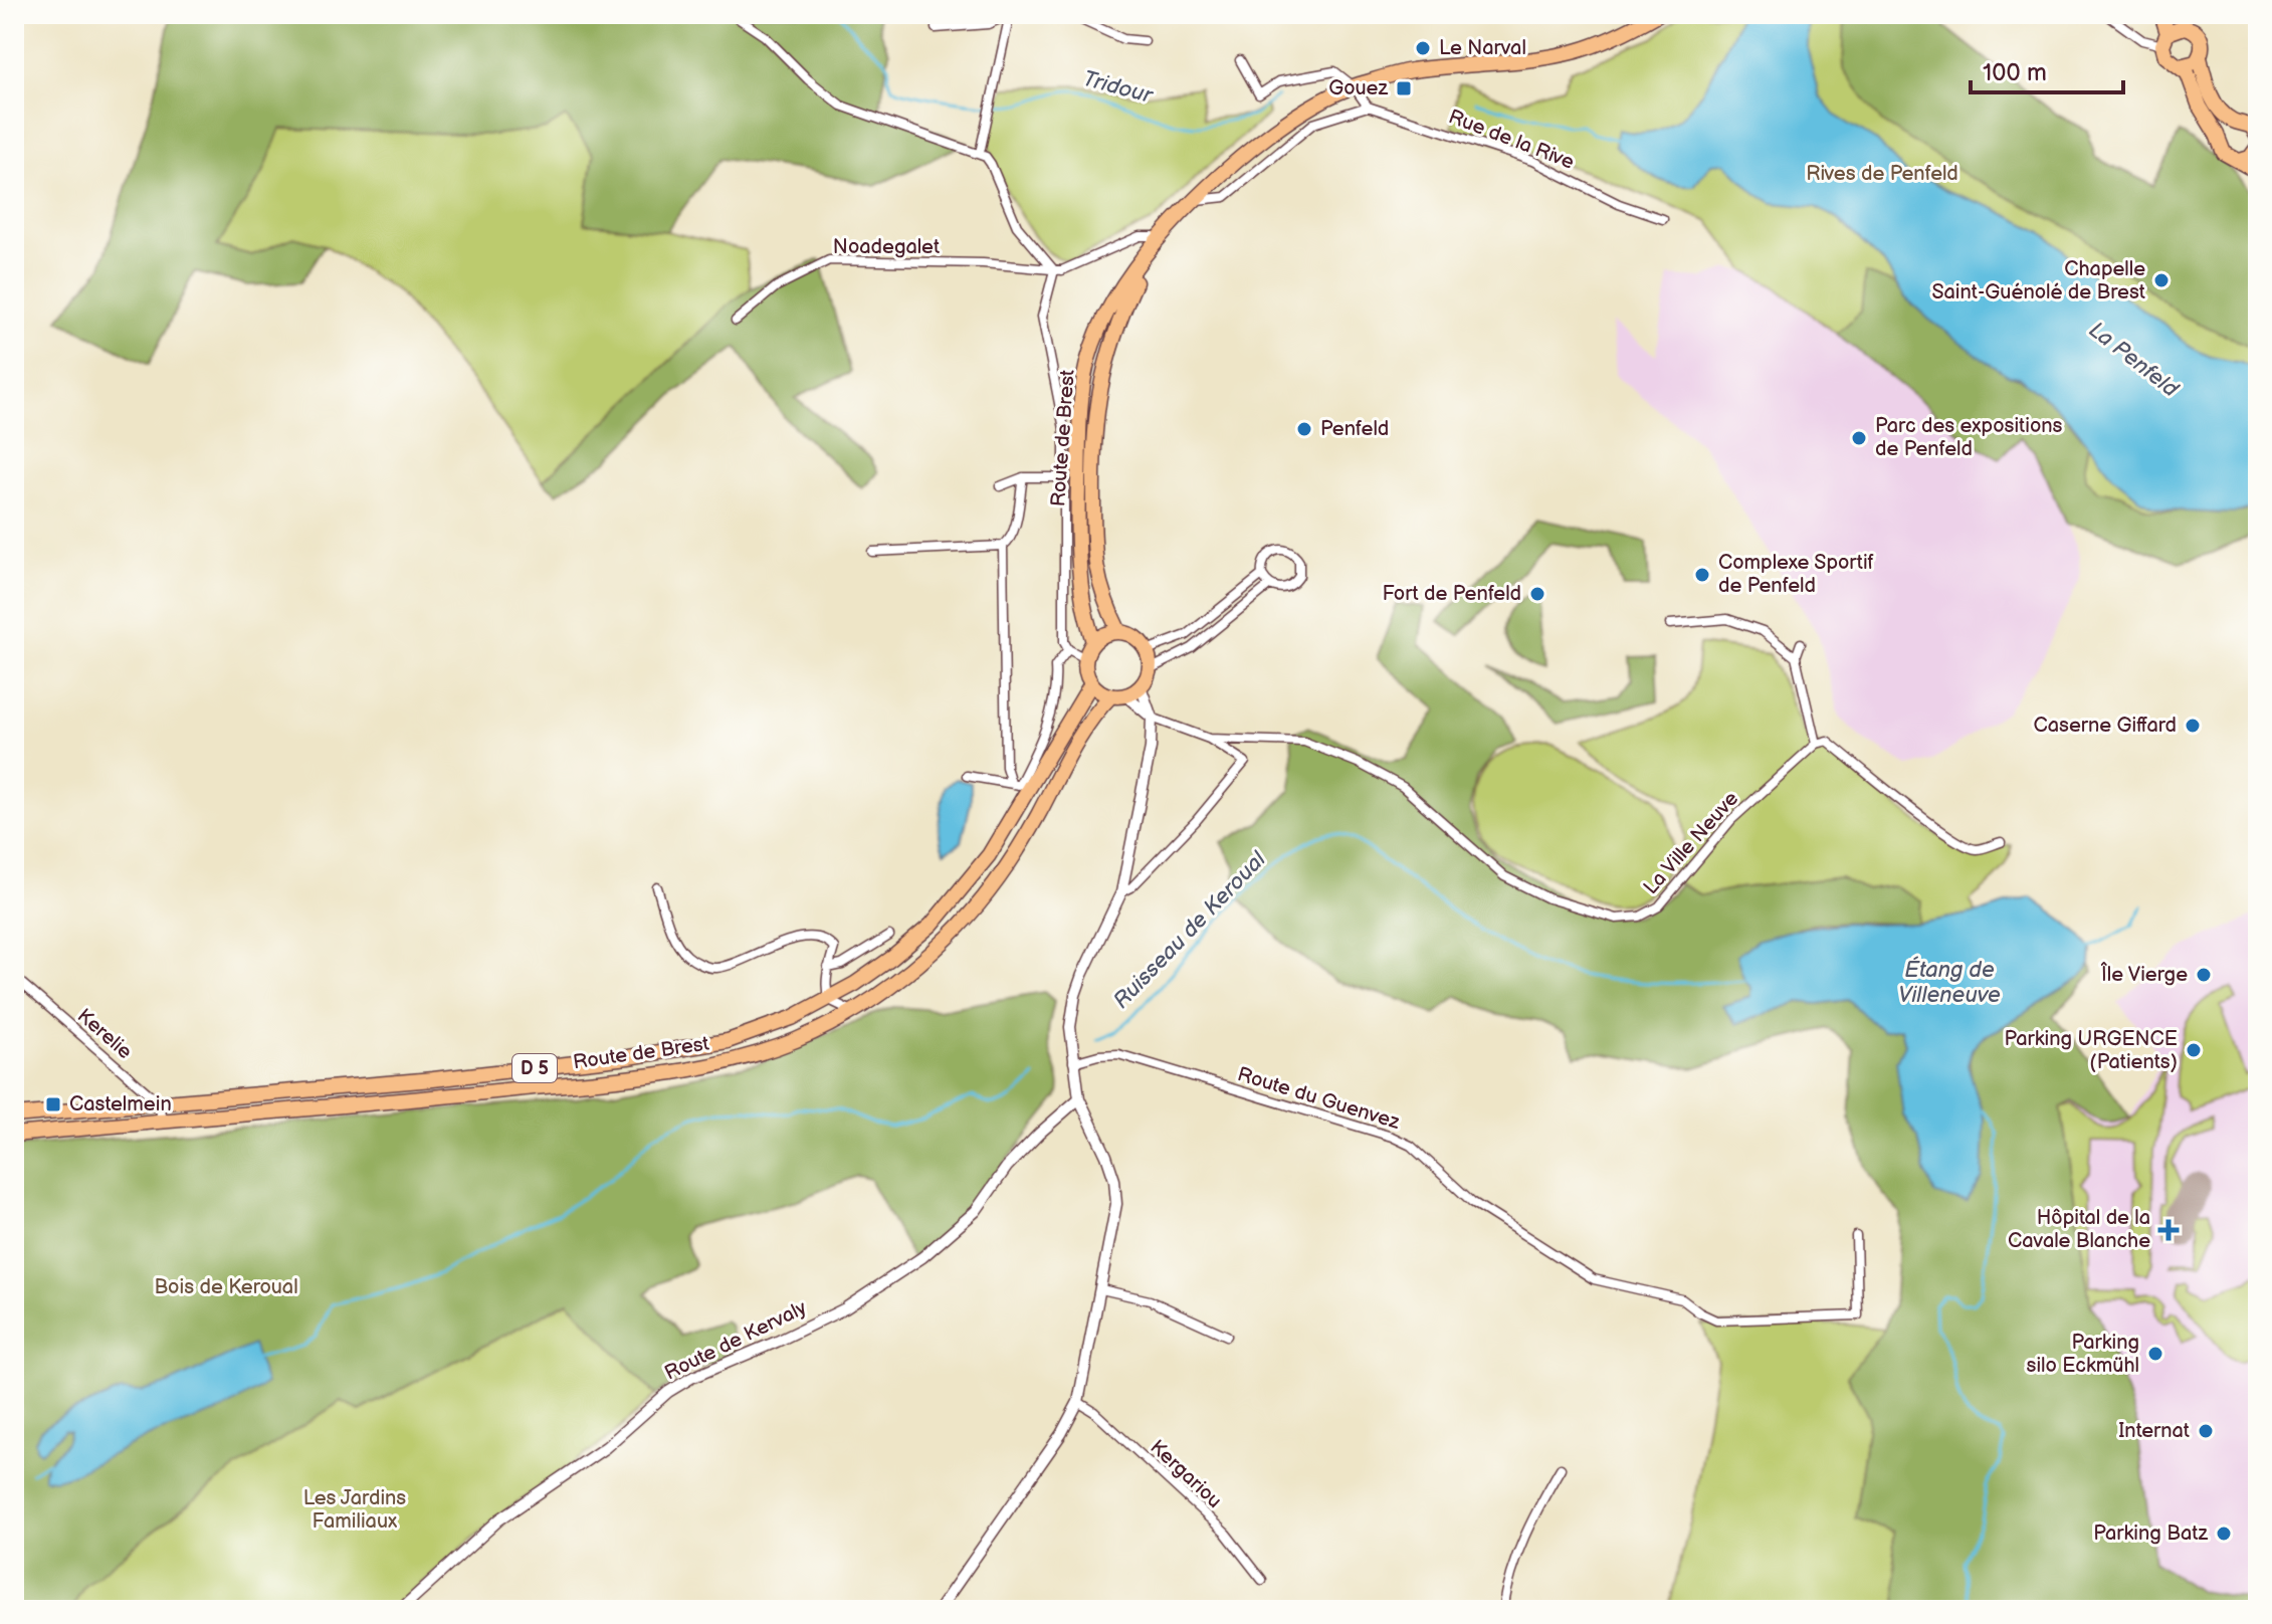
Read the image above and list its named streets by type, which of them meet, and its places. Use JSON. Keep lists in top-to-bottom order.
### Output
{
  "streets": {
    "main road": ["Route de Brest", "D 5"],
    "street": [
      "Rue de la Rive",
      "Noadegalet",
      "La Ville Neuve",
      "Kerelie",
      "Route du Guenvez",
      "Route de Kervaly",
      "Kergariou"
    ]
  },
  "crossings": [
    ["Route de Brest", "Kerelie"]
  ],
  "water": [
    "Tridour",
    "La Penfeld",
    "Ruisseau de Keroual",
    "Étang de Villeneuve"
  ],
  "parks": ["Rives de Penfeld", "Bois de Keroual", "Les Jardins Familiaux"],
  "places": {
    "other": [
      "Le Narval",
      "Chapelle Saint-Guénolé de Brest",
      "Penfeld",
      "Parc des expositions de Penfeld",
      "Complexe Sportif de Penfeld",
      "Fort de Penfeld",
      "Caserne Giffard",
      "Île Vierge",
      "Parking URGENCE (Patients)",
      "Parking silo Eckmühl",
      "Internat",
      "Parking Batz"
    ],
    "transit": ["Gouez", "Castelmein"],
    "health": ["Hôpital de la Cavale Blanche"]
  },
  "scale_bar": "100 m"
}
